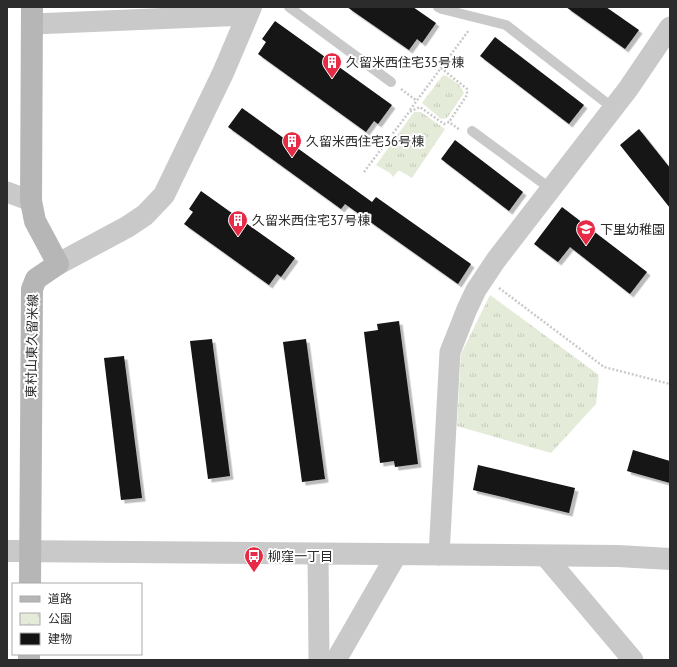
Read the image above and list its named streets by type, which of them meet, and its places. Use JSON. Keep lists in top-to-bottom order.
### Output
{
  "streets": {
    "main road": ["東村山東久留米線"]
  },
  "places": {
    "building": ["久留米西住宅35号棟", "久留米西住宅36号棟", "久留米西住宅37号棟"],
    "school or university": ["下里幼稚園"],
    "bus stop": ["柳窪一丁目"]
  },
  "legend": ["道路", "公園", "建物"]
}
